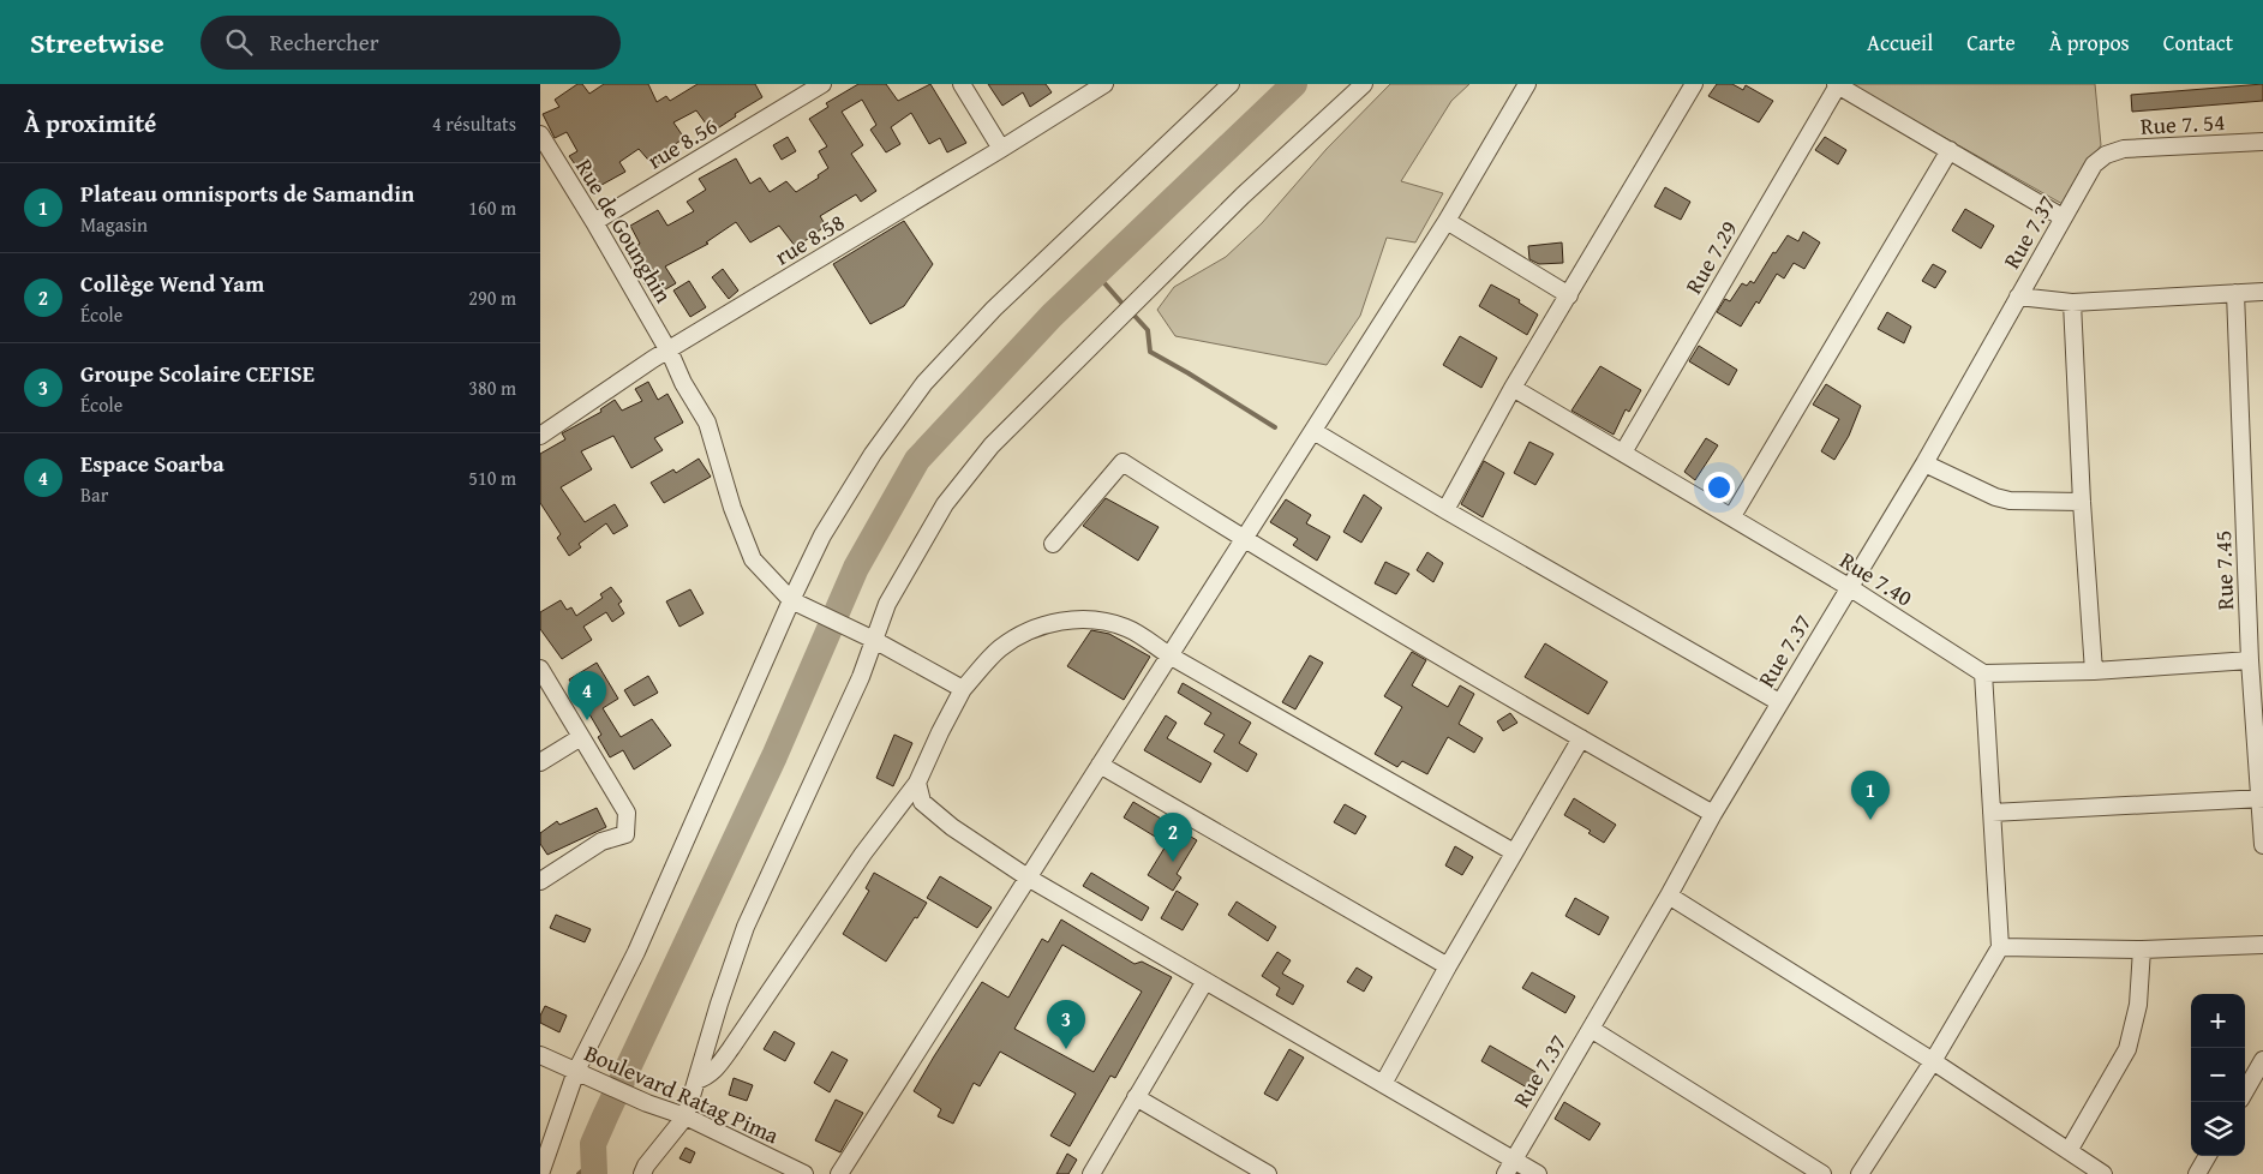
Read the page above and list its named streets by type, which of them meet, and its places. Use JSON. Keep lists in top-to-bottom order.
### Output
{
  "streets": {
    "street": [
      "Rue 7. 54",
      "rue 8.56",
      "Rue de Gounghin",
      "Rue 7.37",
      "rue 8.58",
      "Rue 7.29",
      "Rue 7.45",
      "Rue 7.40",
      "Boulevard Ratag Pima"
    ]
  },
  "crossings": [
    ["Rue 7. 54", "Rue 7.37"],
    ["rue 8.56", "Rue de Gounghin"],
    ["Rue de Gounghin", "rue 8.58"],
    ["Rue 7.37", "Rue 7.40"],
    ["Rue 7.29", "Rue 7.40"]
  ],
  "page": {
    "header": "Streetwise",
    "search": "Rechercher",
    "nav": [
      "Accueil",
      "Carte",
      "À propos",
      "Contact"
    ],
    "heading": ["À proximité", "4 résultats"],
    "list": [
      {
        "mark": "1",
        "name": "Plateau omnisports de Samandin",
        "note": "Magasin",
        "value": "160 m"
      },
      {
        "mark": "2",
        "name": "Collège Wend Yam",
        "note": "École",
        "value": "290 m"
      },
      {
        "mark": "3",
        "name": "Groupe Scolaire CEFISE",
        "note": "École",
        "value": "380 m"
      },
      {
        "mark": "4",
        "name": "Espace Soarba",
        "note": "Bar",
        "value": "510 m"
      }
    ],
    "pins": [
      "4",
      "1",
      "2",
      "3"
    ],
    "map_buttons": ["+", "−"]
  }
}
